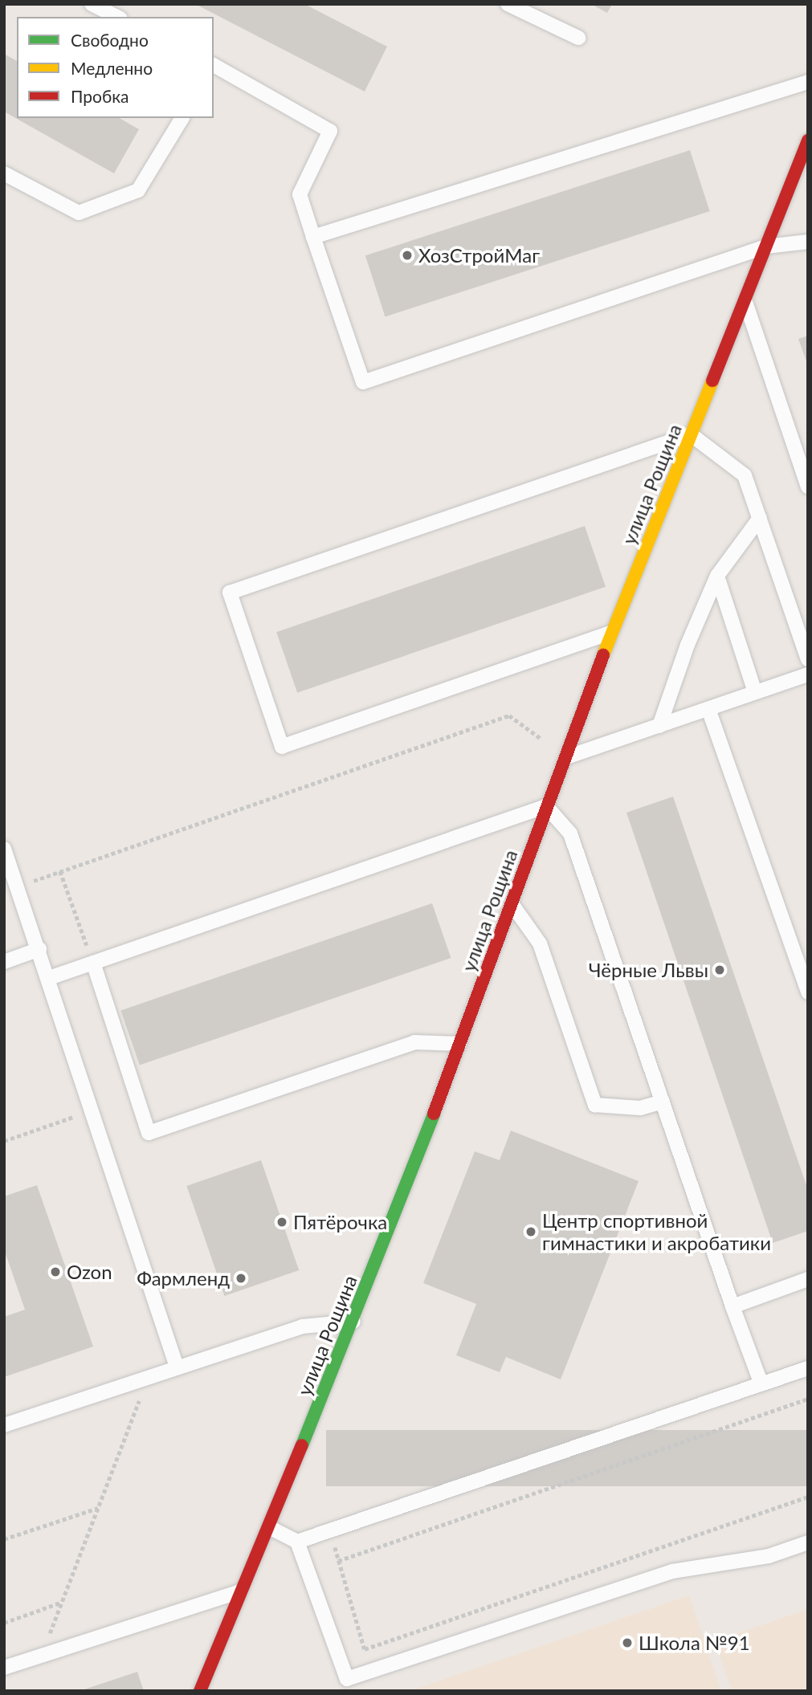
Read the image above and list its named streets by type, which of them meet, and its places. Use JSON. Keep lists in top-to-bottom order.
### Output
{
  "streets": {
    "street": ["улица Рощина"]
  },
  "places": [
    "ХозСтройМаг",
    "Чёрные Львы",
    "Пятёрочка",
    "Центр спортивной гимнастики и акробатики",
    "Ozon",
    "Фармленд",
    "Школа №91"
  ],
  "legend": ["Свободно", "Медленно", "Пробка"]
}
